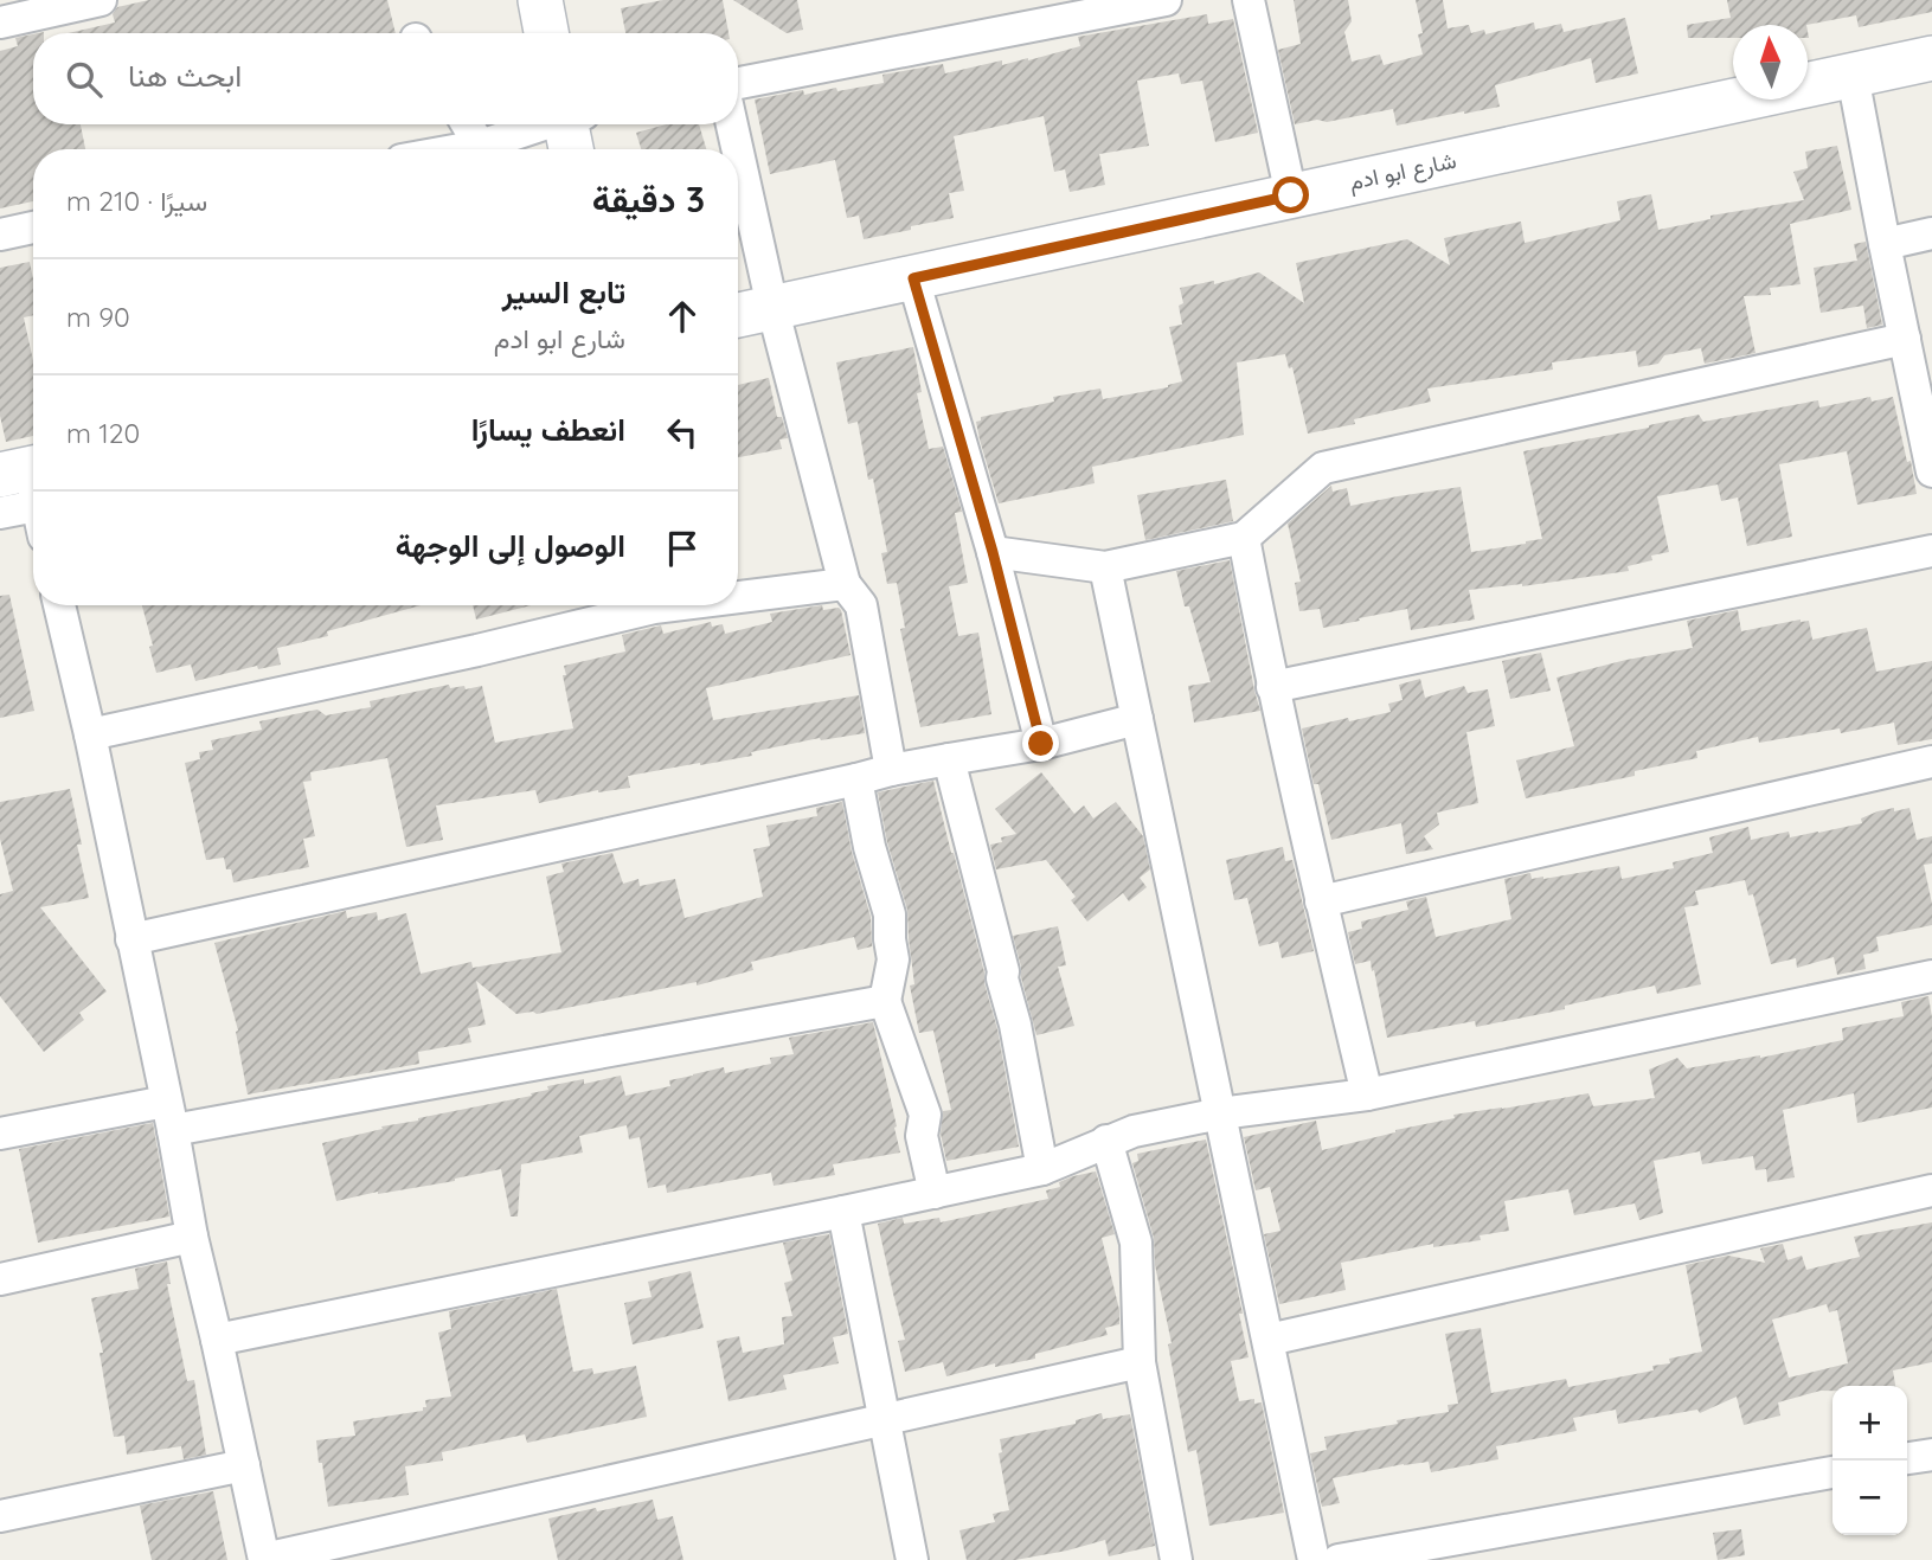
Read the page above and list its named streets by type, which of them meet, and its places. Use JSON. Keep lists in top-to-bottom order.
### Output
{
  "streets": {
    "street": ["شارع ابو ادم"]
  },
  "north": "top",
  "page": {
    "search": "ابحث هنا",
    "heading": ["3 دقيقة", "سيرًا · 210 m"],
    "list": [
      ["تابع السير", "شارع ابو ادم", "90 m"],
      ["انعطف يسارًا", "120 m"],
      "الوصول إلى الوجهة"
    ],
    "map_buttons": ["+", "−"]
  }
}
